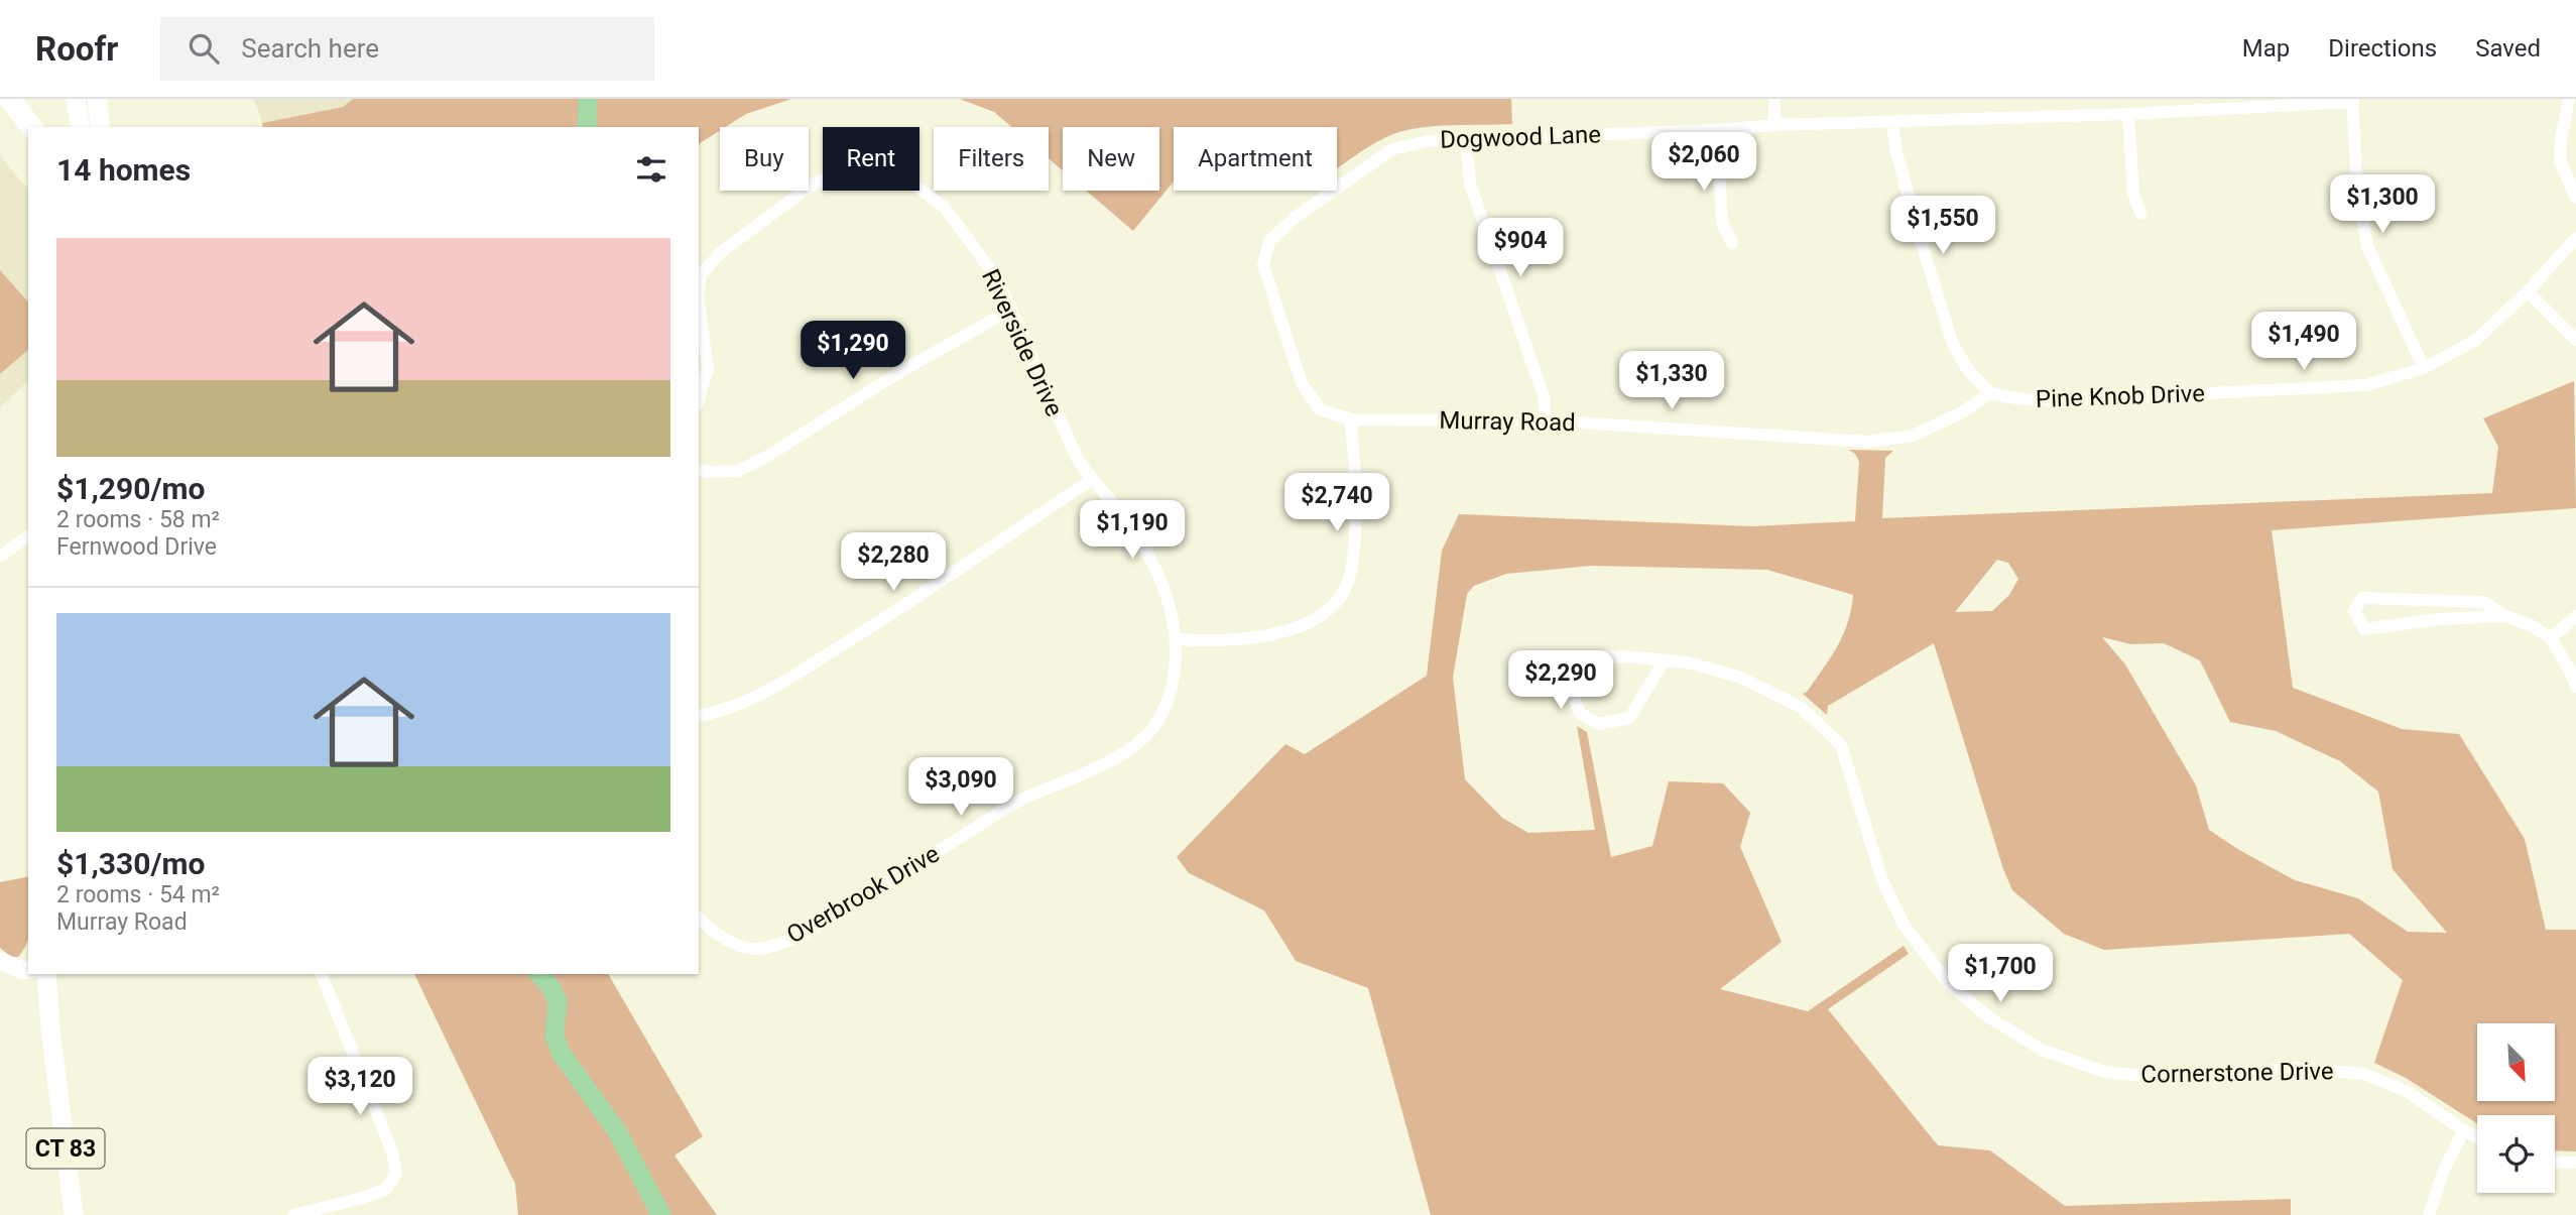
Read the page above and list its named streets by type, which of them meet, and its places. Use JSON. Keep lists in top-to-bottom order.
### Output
{
  "streets": {
    "main road": ["CT 83"],
    "street": [
      "Dogwood Lane",
      "Riverside Drive",
      "Pine Knob Drive",
      "Murray Road",
      "Overbrook Drive",
      "Cornerstone Drive"
    ]
  },
  "crossings": [
    ["Dogwood Lane", "Murray Road"],
    ["Riverside Drive", "Overbrook Drive"],
    ["Pine Knob Drive", "Murray Road"]
  ],
  "north": "bottom right",
  "page": {
    "header": "Roofr",
    "search": "Search here",
    "nav": ["Map", "Directions", "Saved"],
    "chip": [
      "Buy",
      "Rent",
      "Filters",
      "New",
      "Apartment"
    ],
    "heading": "14 homes",
    "price": [
      "$2,060",
      "$1,300",
      "$1,550",
      "$904",
      "$1,490",
      "$1,290",
      "$1,330",
      "$2,740",
      "$1,190",
      "$2,280",
      "$2,290",
      "$3,090",
      "$1,700",
      "$3,120"
    ],
    "list": [
      {
        "name": "$1,290/mo",
        "note": "2 rooms · 58 m² · Fernwood Drive"
      },
      {
        "name": "$1,330/mo",
        "note": "2 rooms · 54 m² · Murray Road"
      }
    ]
  }
}
